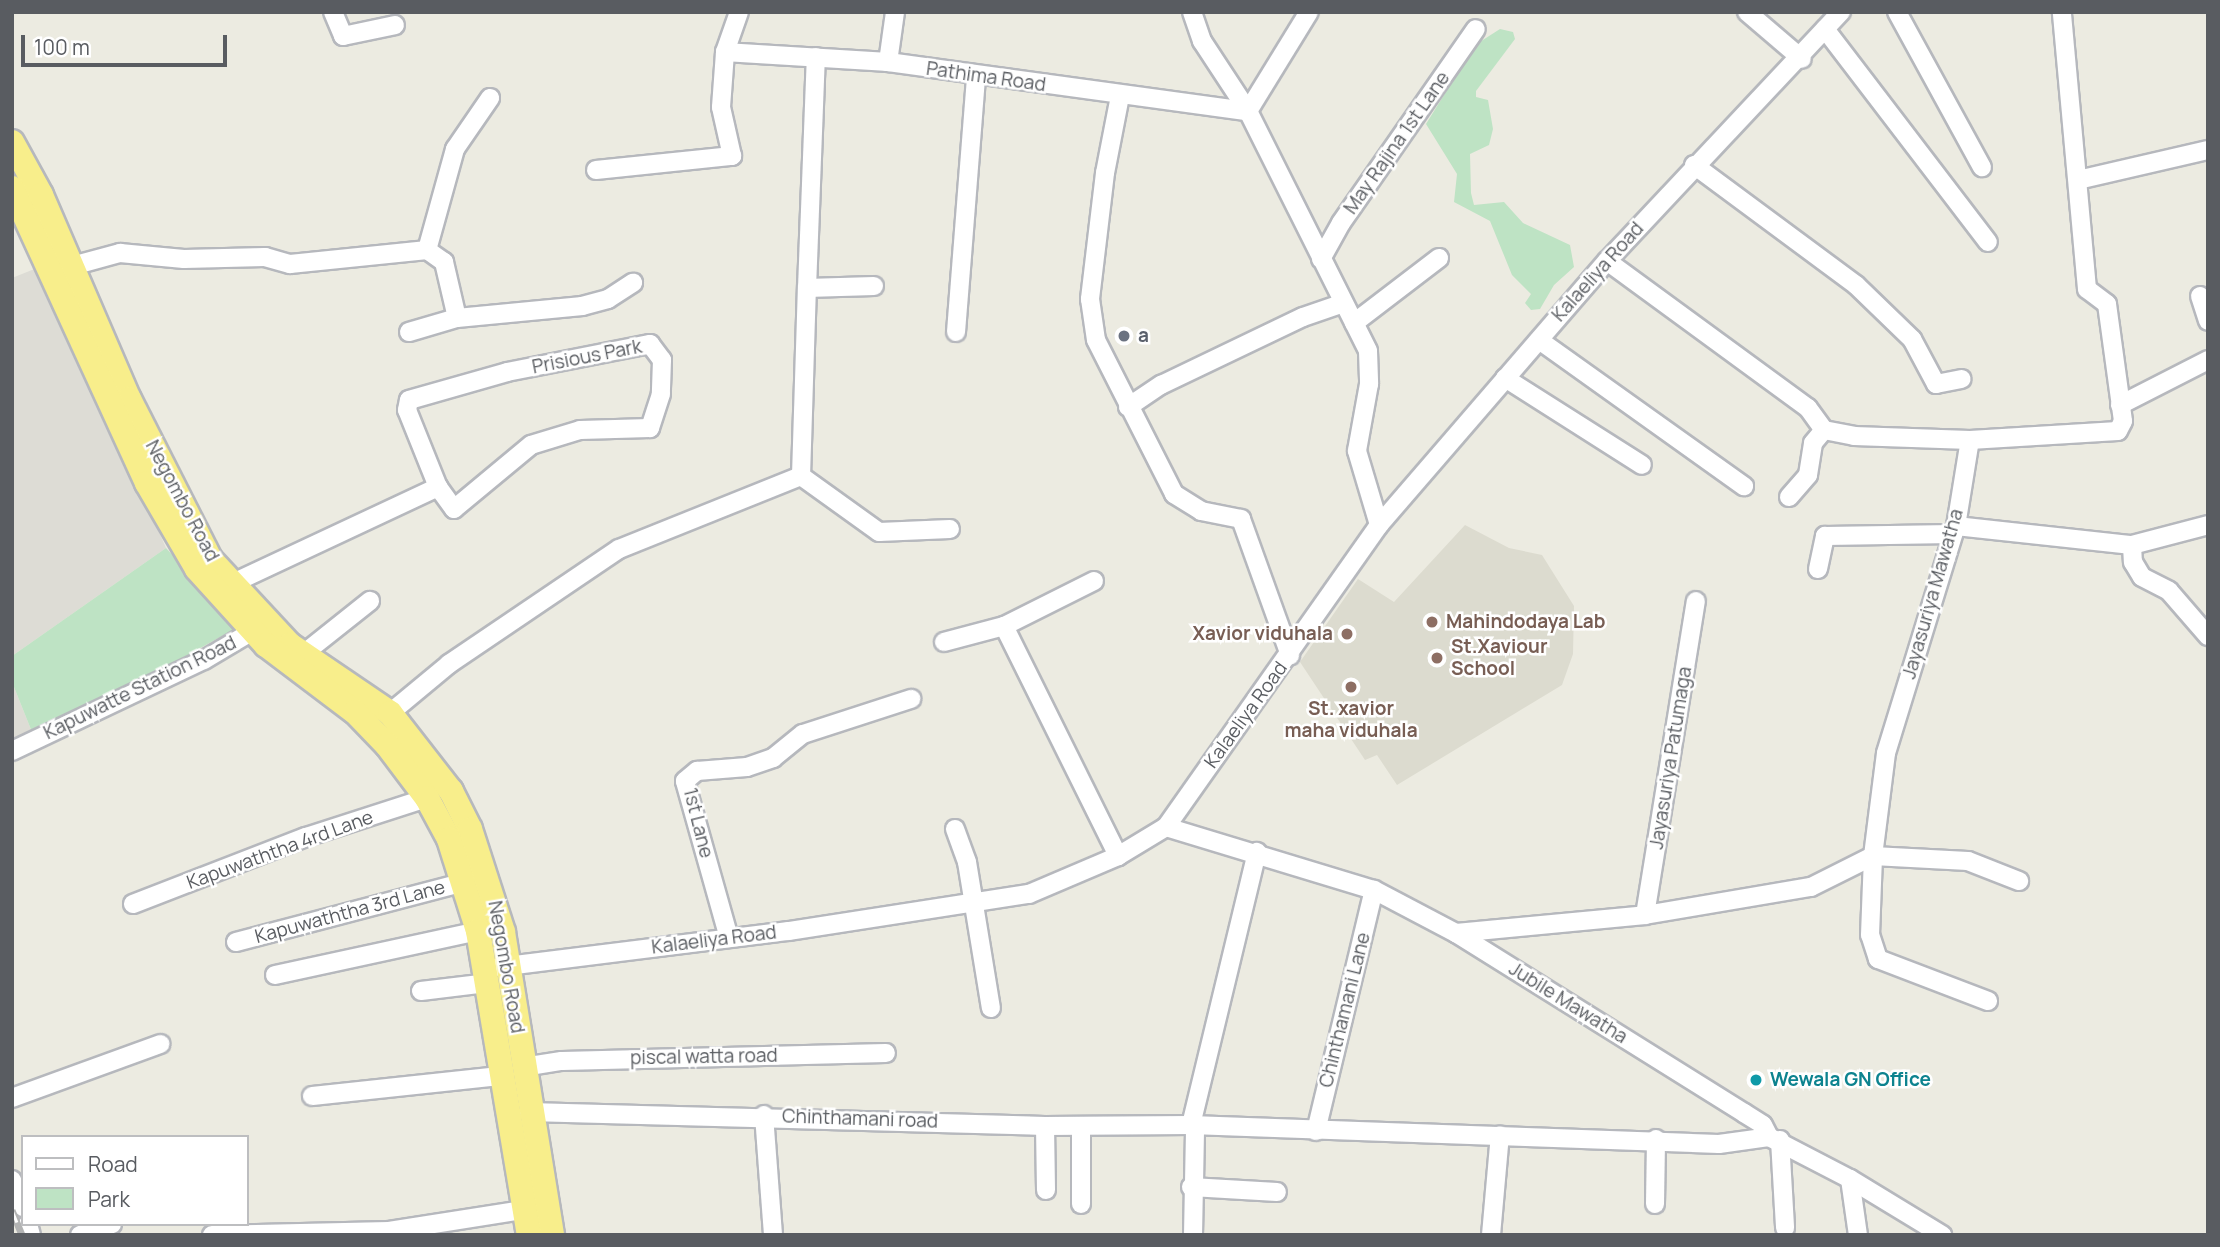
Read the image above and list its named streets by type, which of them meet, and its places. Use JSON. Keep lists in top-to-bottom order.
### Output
{
  "streets": {
    "highway": ["Negombo Road"],
    "street": [
      "Pathima Road",
      "May Rajina 1st Lane",
      "Kalaeliya Road",
      "Prisious Park",
      "Jayasuriya Mawatha",
      "Kapuwatte Station Road",
      "Jayasuriya Patumaga",
      "1st Lane",
      "Kapuwaththa 4rd Lane",
      "Kapuwaththa 3rd Lane",
      "Jubile Mawatha",
      "Chinthamani Lane",
      "piscal watta road",
      "Chinthamani road"
    ]
  },
  "crossings": [
    ["Kalaeliya Road", "Negombo Road"],
    ["Kalaeliya Road", "1st Lane"],
    ["Kalaeliya Road", "Jubile Mawatha"],
    ["Negombo Road", "Kapuwatte Station Road"],
    ["Negombo Road", "Kapuwaththa 4rd Lane"],
    ["Negombo Road", "Kapuwaththa 3rd Lane"],
    ["Negombo Road", "piscal watta road"],
    ["Negombo Road", "Chinthamani road"],
    ["Jubile Mawatha", "Chinthamani Lane"],
    ["Jubile Mawatha", "Chinthamani road"],
    ["Chinthamani Lane", "Chinthamani road"]
  ],
  "places": [
    "a",
    "Mahindodaya Lab",
    "Xavior viduhala",
    "St.Xaviour School",
    "St. xavior maha viduhala",
    "Wewala GN Office"
  ],
  "legend": ["Road", "Park"],
  "scale_bar": "100 m"
}
